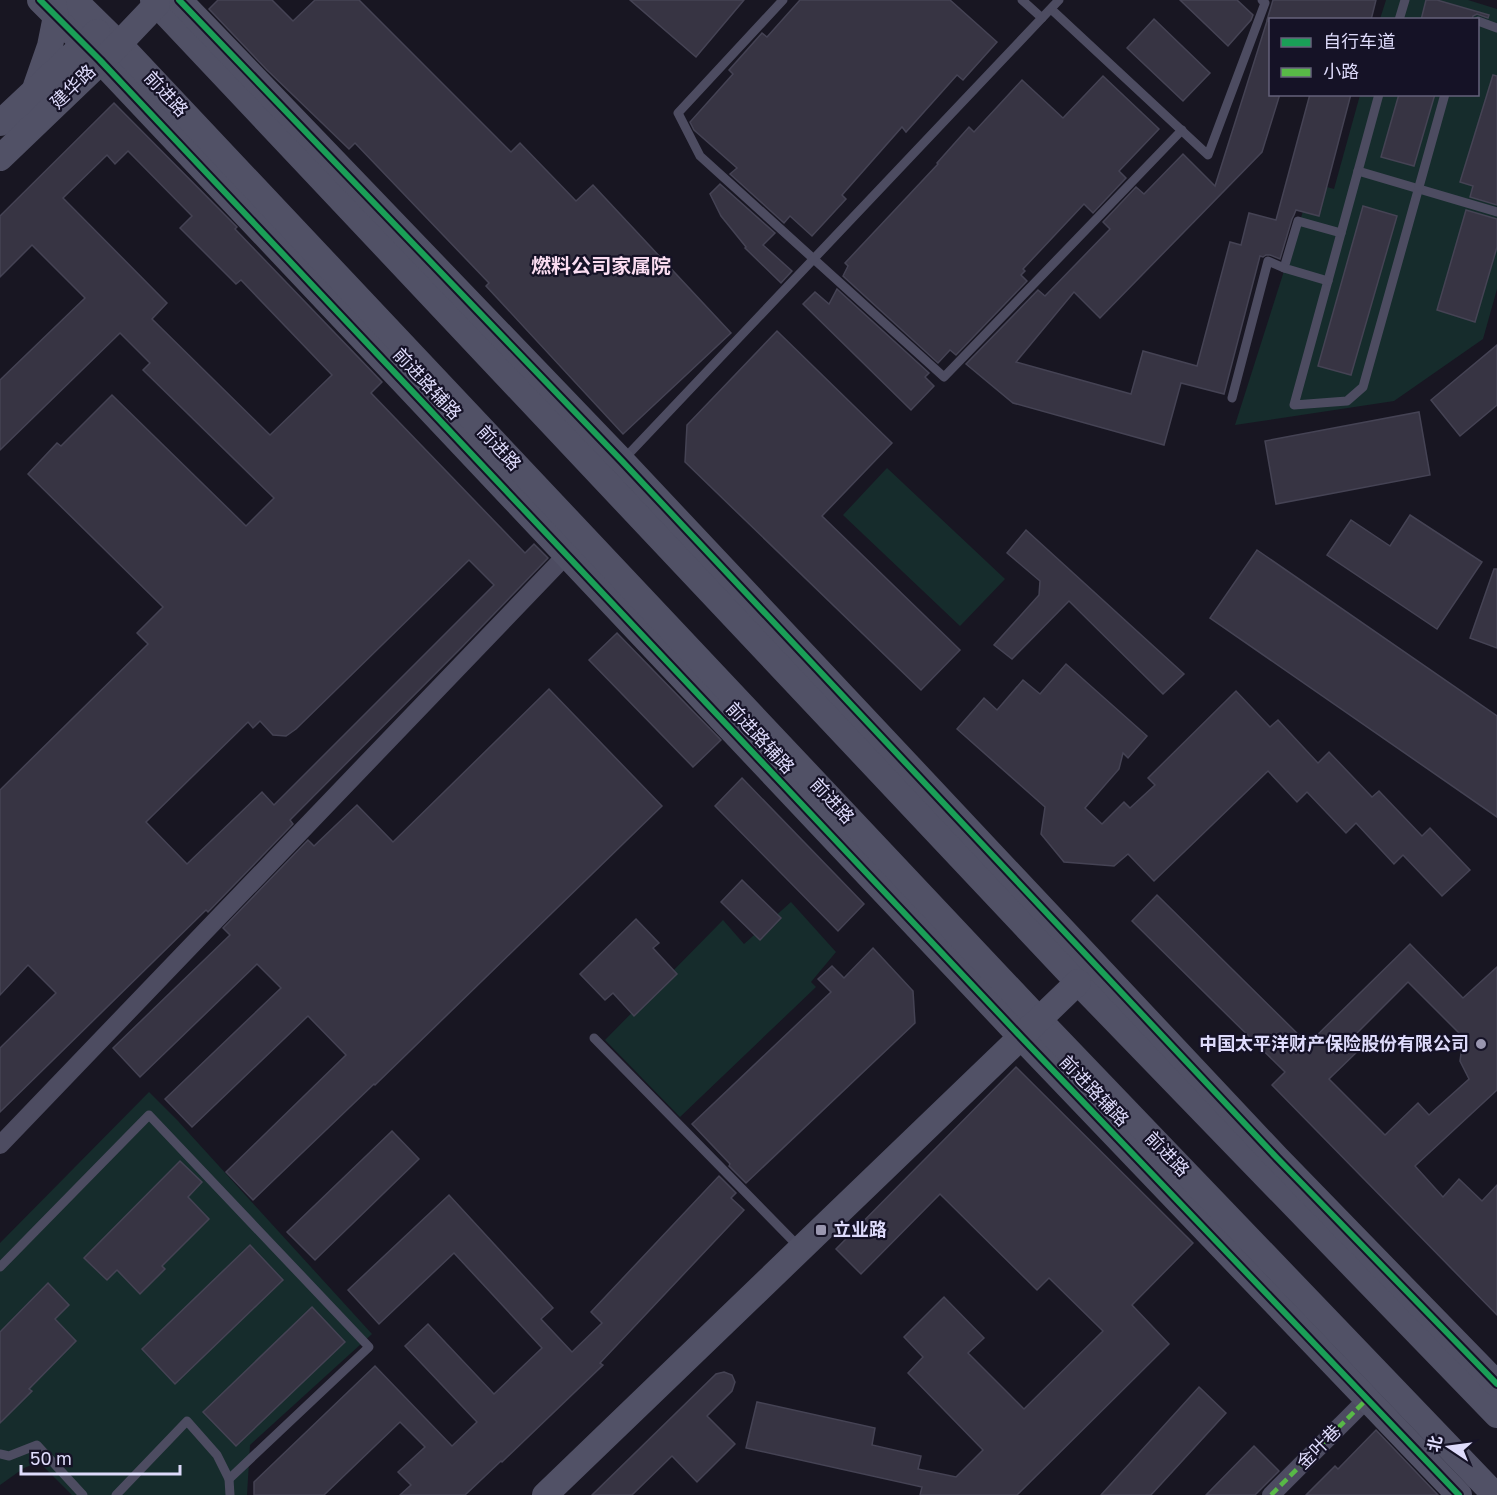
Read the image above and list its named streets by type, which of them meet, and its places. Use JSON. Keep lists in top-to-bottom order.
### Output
{
  "streets": {
    "main road": ["建华路", "前进路", "前进路辅路"],
    "street": ["金叶巷"]
  },
  "crossings": [
    ["建华路", "前进路"],
    ["建华路", "前进路辅路"],
    ["前进路", "前进路辅路"],
    ["前进路辅路", "金叶巷"]
  ],
  "districts": ["燃料公司家属院"],
  "places": {
    "other": ["中国太平洋财产保险股份有限公司"],
    "transit": ["立业路"]
  },
  "legend": ["自行车道", "小路"],
  "scale_bar": "50 m",
  "north": "left"
}
